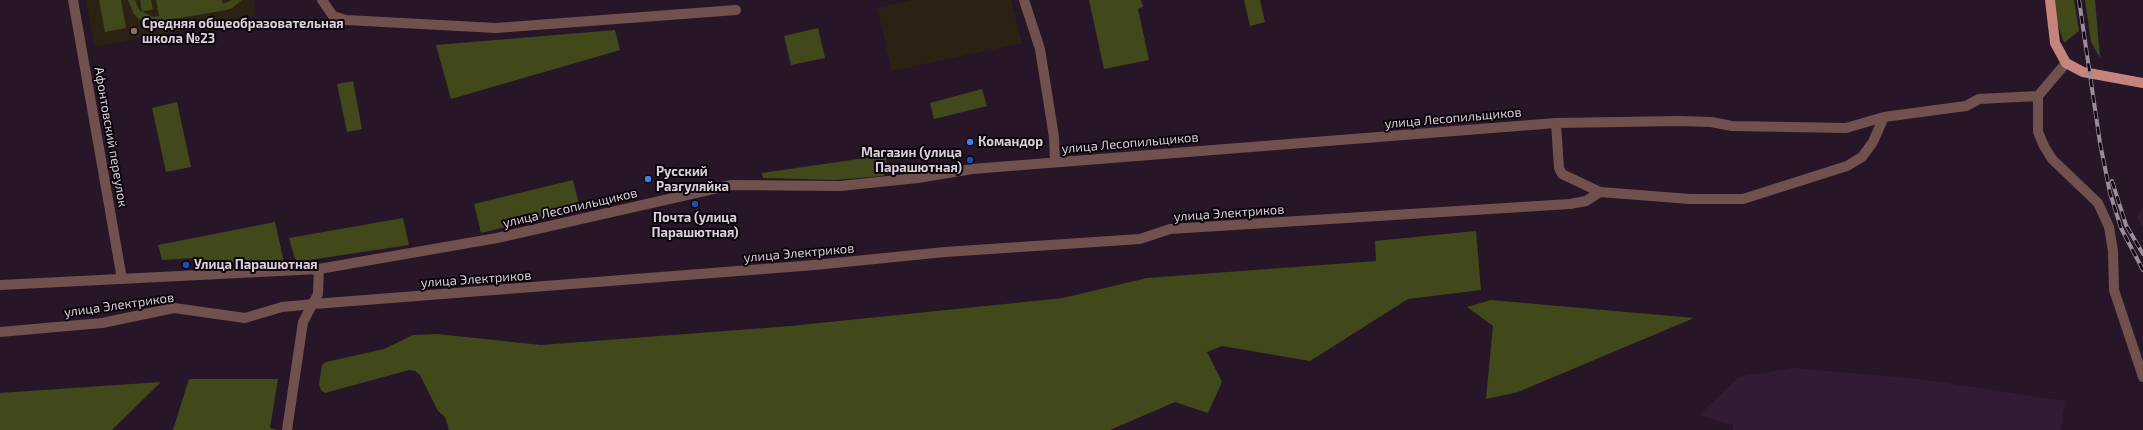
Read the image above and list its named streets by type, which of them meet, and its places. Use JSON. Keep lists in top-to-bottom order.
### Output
{
  "streets": {
    "street": ["улица Лесопильщиков", "Афонтовский переулок", "улица Электриков"]
  },
  "crossings": [
    ["улица Лесопильщиков", "Афонтовский переулок"]
  ],
  "places": [
    "Средняя общеобразовательная школа №23",
    "Командор",
    "Магазин (улица Парашютная)",
    "Русский Разгуляйка",
    "Почта (улица Парашютная)",
    "Улица Парашютная"
  ]
}
